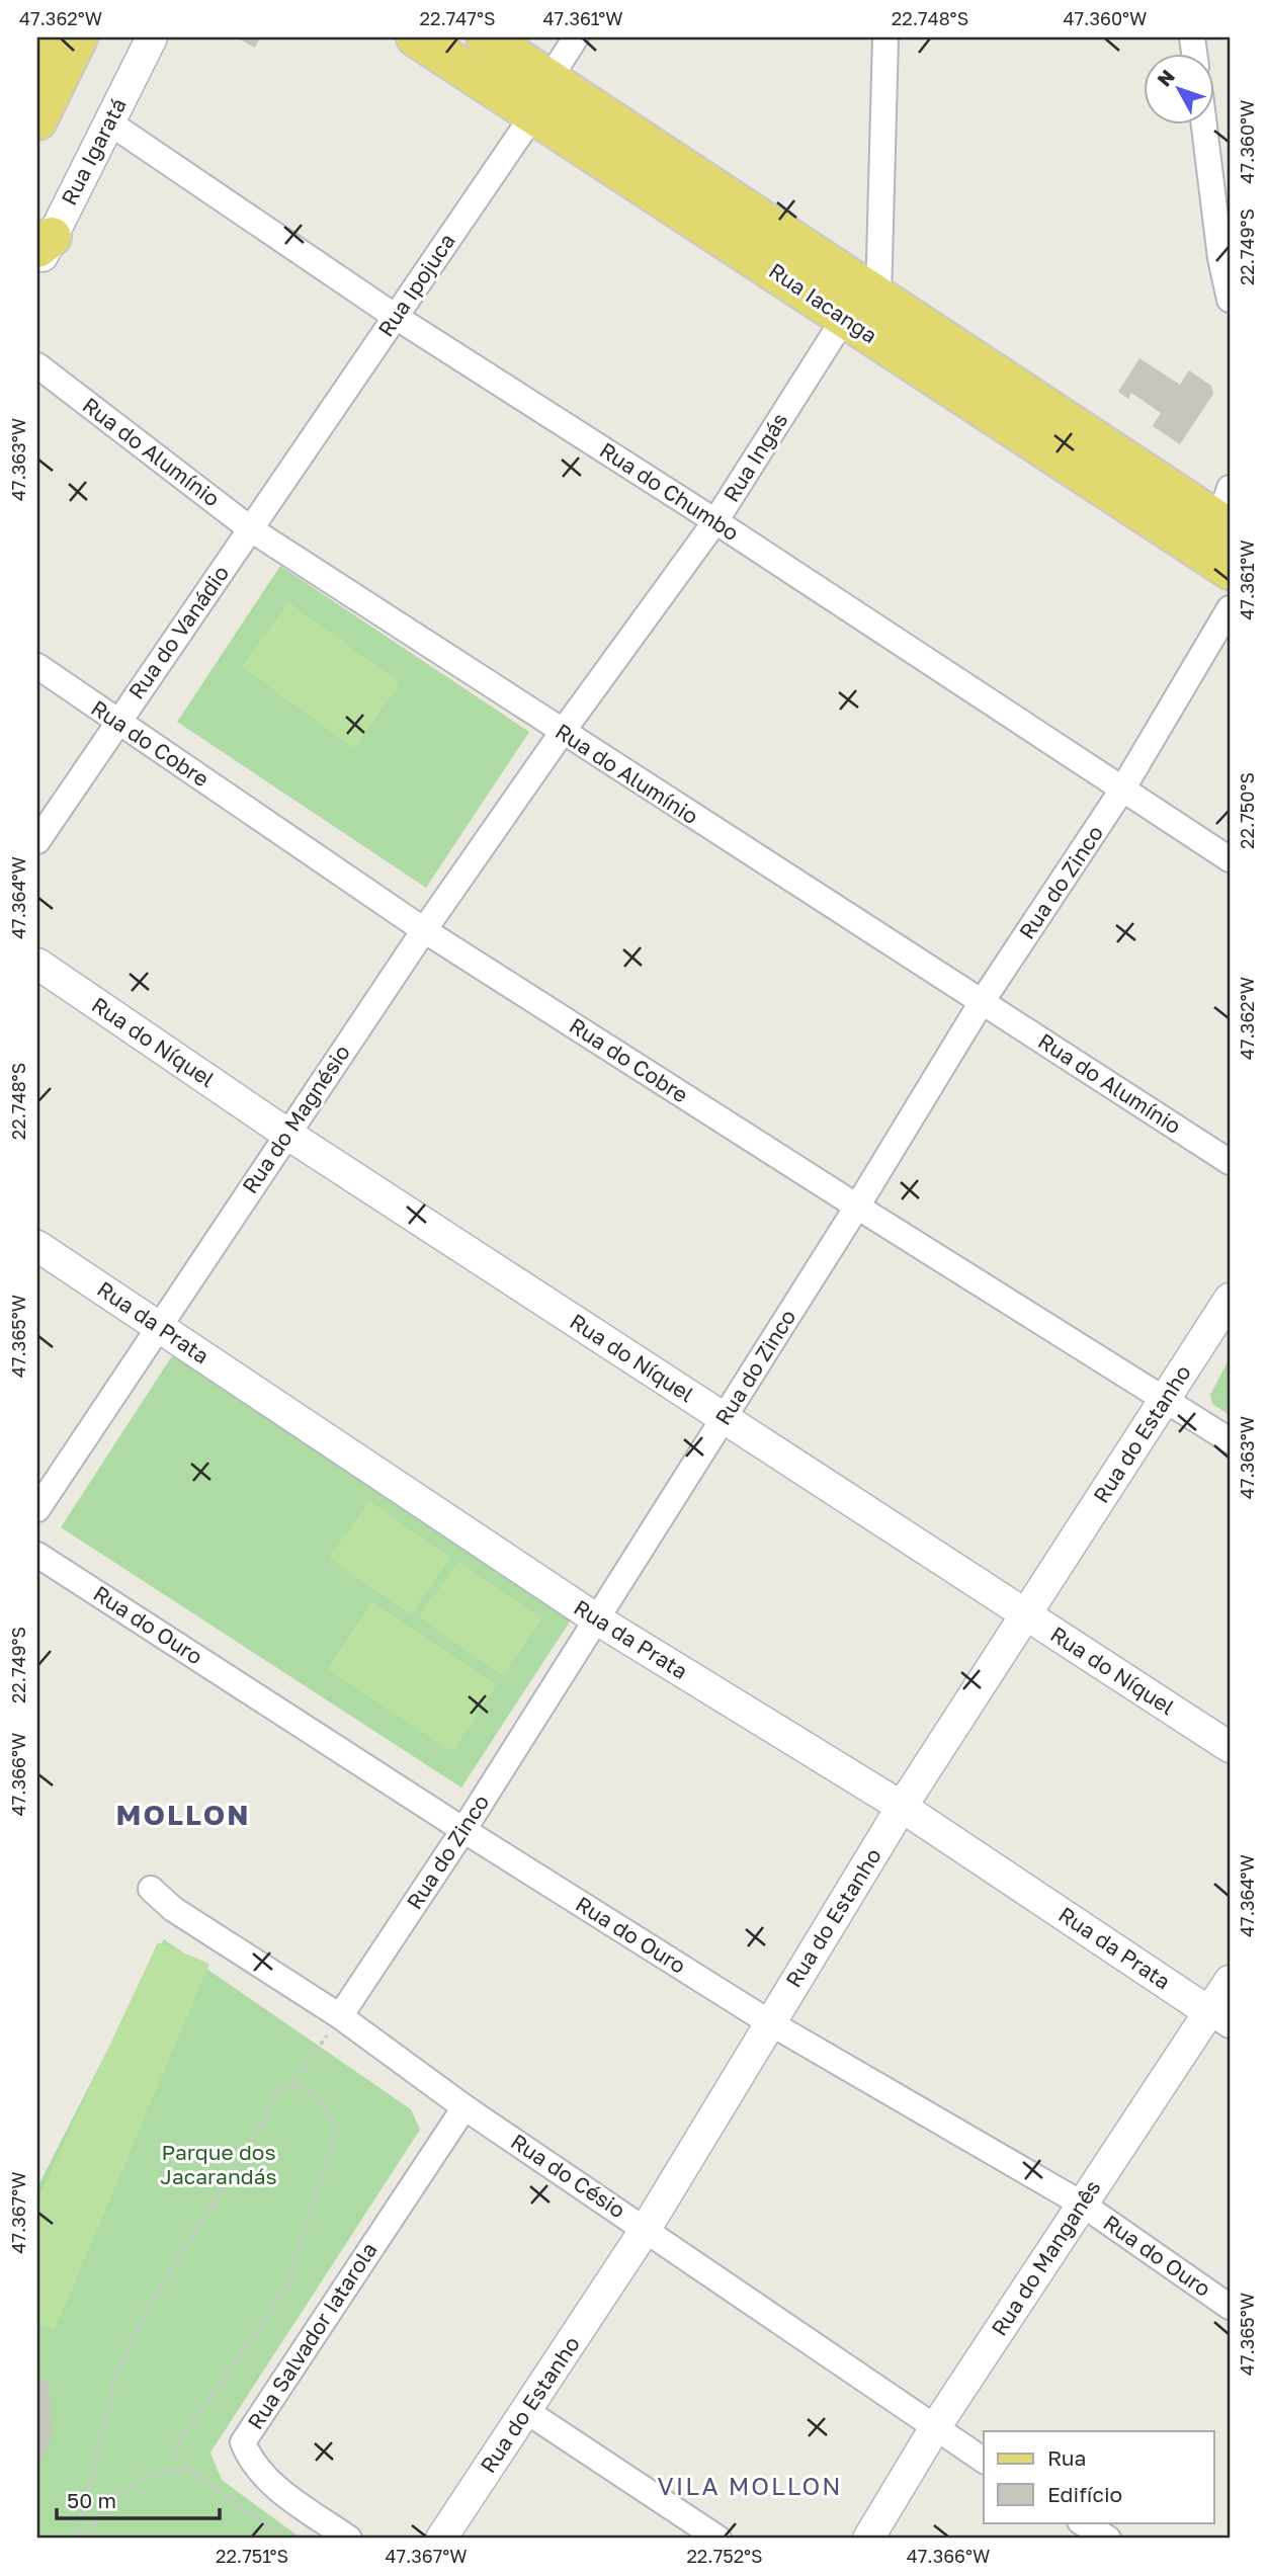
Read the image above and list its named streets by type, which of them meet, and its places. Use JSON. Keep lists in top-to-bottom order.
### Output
{
  "streets": {
    "main road": ["Rua Iacanga"],
    "street": [
      "Rua Igaratá",
      "Rua Ipojuca",
      "Rua do Alumínio",
      "Rua Ingás",
      "Rua do Chumbo",
      "Rua do Vanádio",
      "Rua do Cobre",
      "Rua do Zinco",
      "Rua do Níquel",
      "Rua do Magnésio",
      "Rua da Prata",
      "Rua do Estanho",
      "Rua do Ouro",
      "Rua do Césio",
      "Rua do Manganês",
      "Rua Salvador Iatarola"
    ]
  },
  "crossings": [
    ["Rua Igaratá", "Rua do Chumbo"],
    ["Rua Ipojuca", "Rua Iacanga"],
    ["Rua Ipojuca", "Rua do Alumínio"],
    ["Rua Ipojuca", "Rua do Chumbo"],
    ["Rua Ipojuca", "Rua do Vanádio"],
    ["Rua Iacanga", "Rua Ingás"],
    ["Rua do Alumínio", "Rua Ingás"],
    ["Rua do Alumínio", "Rua do Vanádio"],
    ["Rua do Alumínio", "Rua do Zinco"],
    ["Rua do Alumínio", "Rua do Magnésio"],
    ["Rua Ingás", "Rua do Chumbo"],
    ["Rua Ingás", "Rua do Magnésio"],
    ["Rua do Chumbo", "Rua do Zinco"],
    ["Rua do Vanádio", "Rua do Cobre"],
    ["Rua do Cobre", "Rua do Zinco"],
    ["Rua do Cobre", "Rua do Magnésio"],
    ["Rua do Cobre", "Rua do Estanho"],
    ["Rua do Zinco", "Rua do Níquel"],
    ["Rua do Zinco", "Rua da Prata"],
    ["Rua do Zinco", "Rua do Ouro"],
    ["Rua do Zinco", "Rua do Césio"],
    ["Rua do Níquel", "Rua do Magnésio"],
    ["Rua do Níquel", "Rua do Estanho"],
    ["Rua do Magnésio", "Rua da Prata"],
    ["Rua da Prata", "Rua do Estanho"],
    ["Rua da Prata", "Rua do Manganês"],
    ["Rua do Estanho", "Rua do Ouro"],
    ["Rua do Estanho", "Rua do Césio"],
    ["Rua do Ouro", "Rua do Manganês"],
    ["Rua do Césio", "Rua do Manganês"],
    ["Rua do Césio", "Rua Salvador Iatarola"]
  ],
  "districts": ["MOLLON", "VILA MOLLON"],
  "parks": ["Parque dos Jacarandás"],
  "legend": ["Rua", "Edifício"],
  "scale_bar": "50 m",
  "north": "top left",
  "coordinates": [
    "47.362°W",
    "22.747°S",
    "47.361°W",
    "22.748°S",
    "47.360°W",
    "22.749°S",
    "47.363°W",
    "22.750°S",
    "47.364°W",
    "47.365°W",
    "47.366°W",
    "47.367°W",
    "22.751°S",
    "22.752°S"
  ]
}
